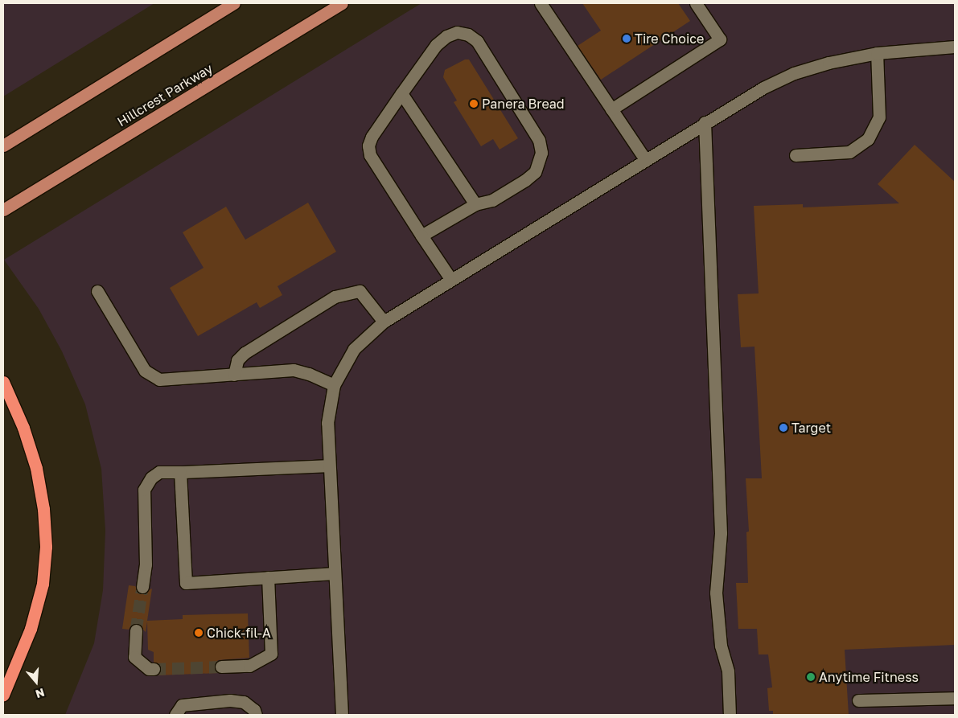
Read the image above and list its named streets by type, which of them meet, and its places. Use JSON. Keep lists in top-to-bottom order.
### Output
{
  "streets": {
    "main road": ["Hillcrest Parkway"]
  },
  "places": [
    "Tire Choice",
    "Panera Bread",
    "Target",
    "Chick-fil-A",
    "Anytime Fitness"
  ],
  "north": "bottom"
}
